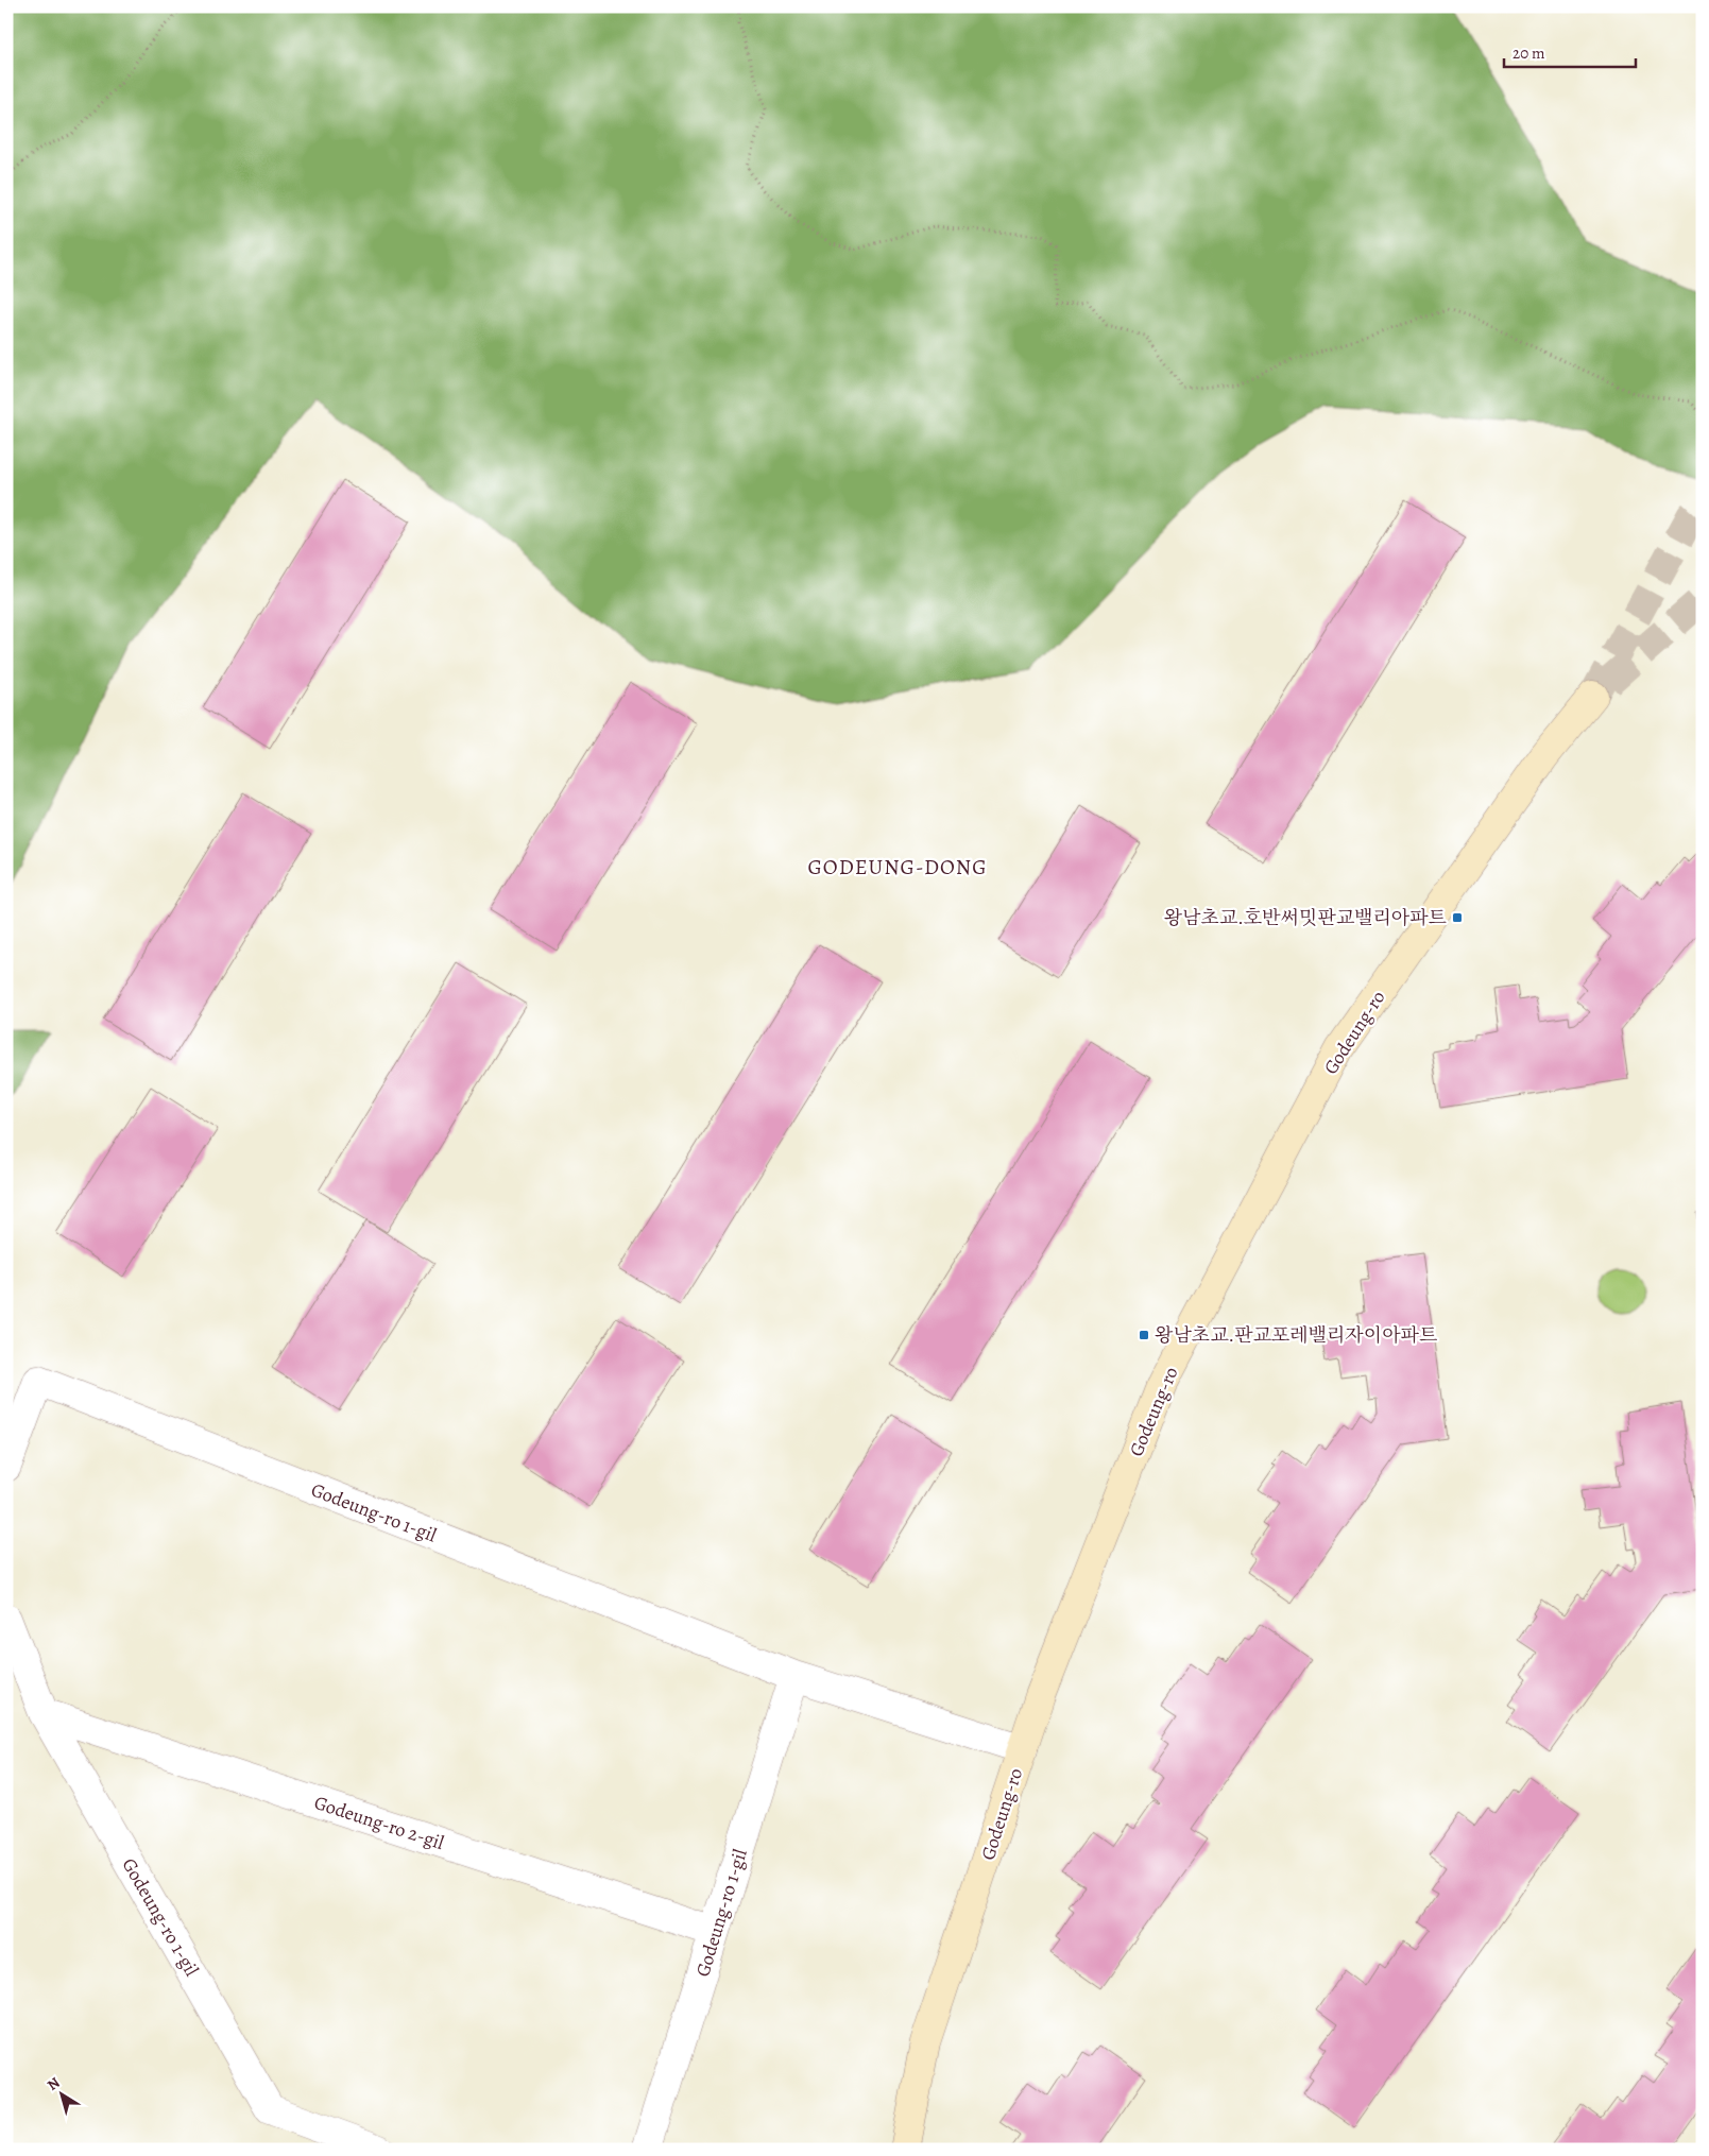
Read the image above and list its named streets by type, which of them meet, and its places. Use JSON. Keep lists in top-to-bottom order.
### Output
{
  "streets": {
    "street": ["Godeung-ro", "Godeung-ro 1-gil", "Godeung-ro 2-gil"]
  },
  "crossings": [
    ["Godeung-ro", "Godeung-ro 1-gil"],
    ["Godeung-ro 1-gil", "Godeung-ro 2-gil"]
  ],
  "districts": ["GODEUNG-DONG"],
  "places": {
    "transit": ["왕남초교.호반써밋판교밸리아파트", "왕남초교.판교포레밸리자이아파트"]
  },
  "scale_bar": "20 m",
  "north": "top left"
}
